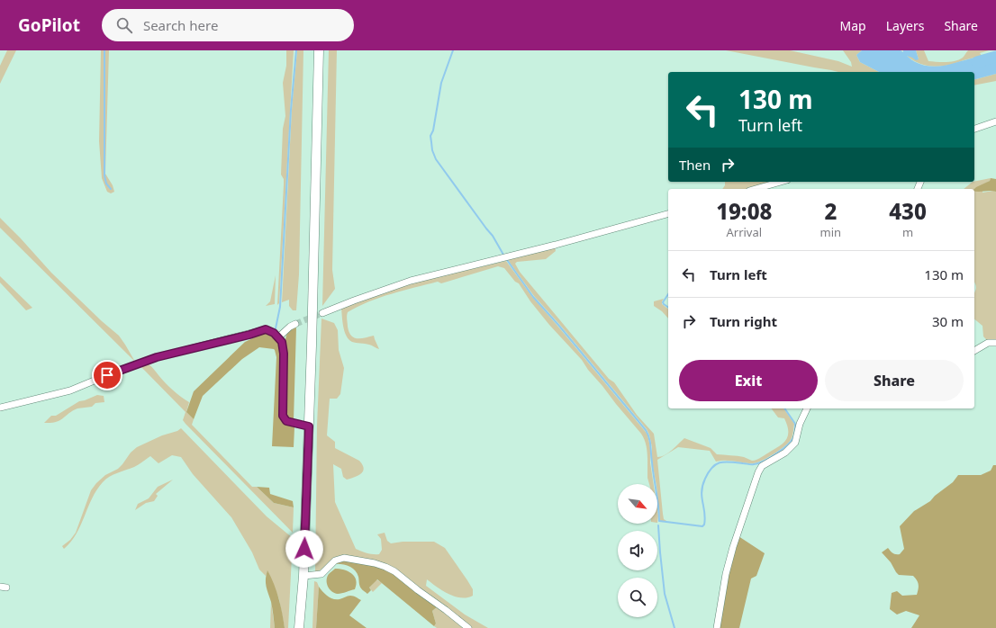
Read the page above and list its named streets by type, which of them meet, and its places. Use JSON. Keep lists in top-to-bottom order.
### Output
{
  "north": "bottom right",
  "page": {
    "header": "GoPilot",
    "search": "Search here",
    "nav": ["Map", "Layers", "Share"],
    "turn": ["130 m", "Turn left"],
    "then": "Then",
    "eta": [
      "19:08",
      "Arrival",
      "2",
      "min",
      "430",
      "m"
    ],
    "list": [
      {
        "name": "Turn left",
        "value": "130 m"
      },
      {
        "name": "Turn right",
        "value": "30 m"
      }
    ],
    "buttons": ["Exit", "Share"]
  }
}
